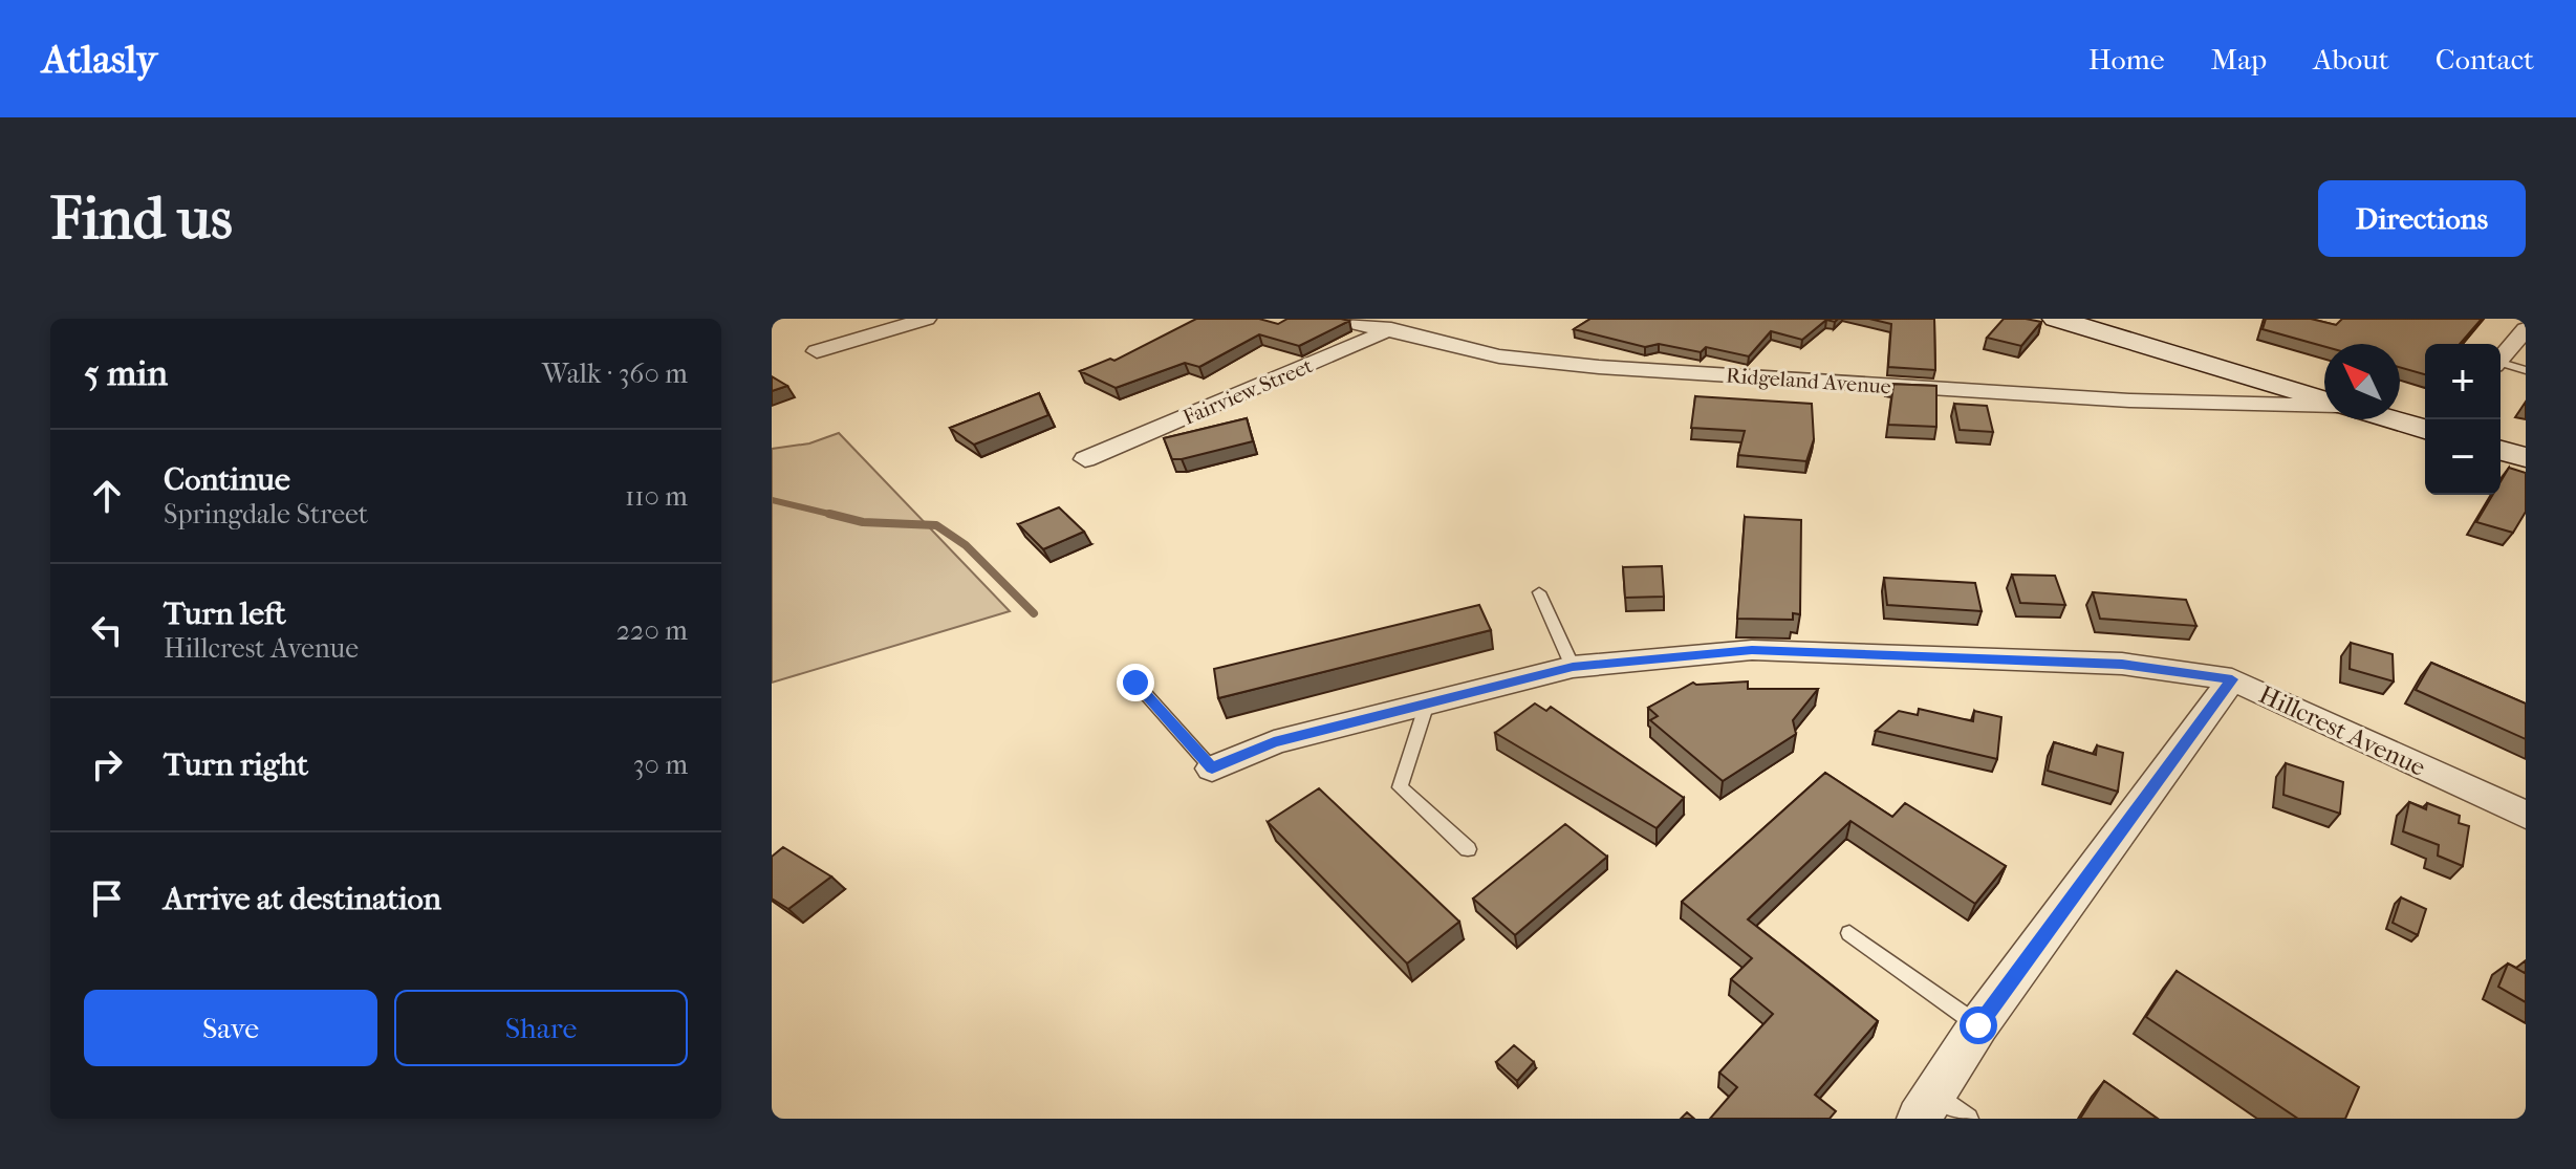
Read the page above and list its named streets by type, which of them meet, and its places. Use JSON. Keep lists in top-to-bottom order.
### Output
{
  "streets": {
    "street": ["Ridgeland Avenue", "Fairview Street", "Hillcrest Avenue"]
  },
  "crossings": [
    ["Ridgeland Avenue", "Fairview Street"]
  ],
  "north": "top left",
  "page": {
    "header": "Atlasly",
    "nav": [
      "Home",
      "Map",
      "About",
      "Contact"
    ],
    "buttons": [
      "Directions",
      ["Save", "Share"]
    ],
    "title": "Find us",
    "heading": ["5 min", "Walk · 360 m"],
    "map_buttons": ["+", "−"],
    "list": [
      ["Continue", "Springdale Street", "110 m"],
      ["Turn left", "Hillcrest Avenue", "220 m"],
      ["Turn right", "30 m"],
      "Arrive at destination"
    ]
  }
}
